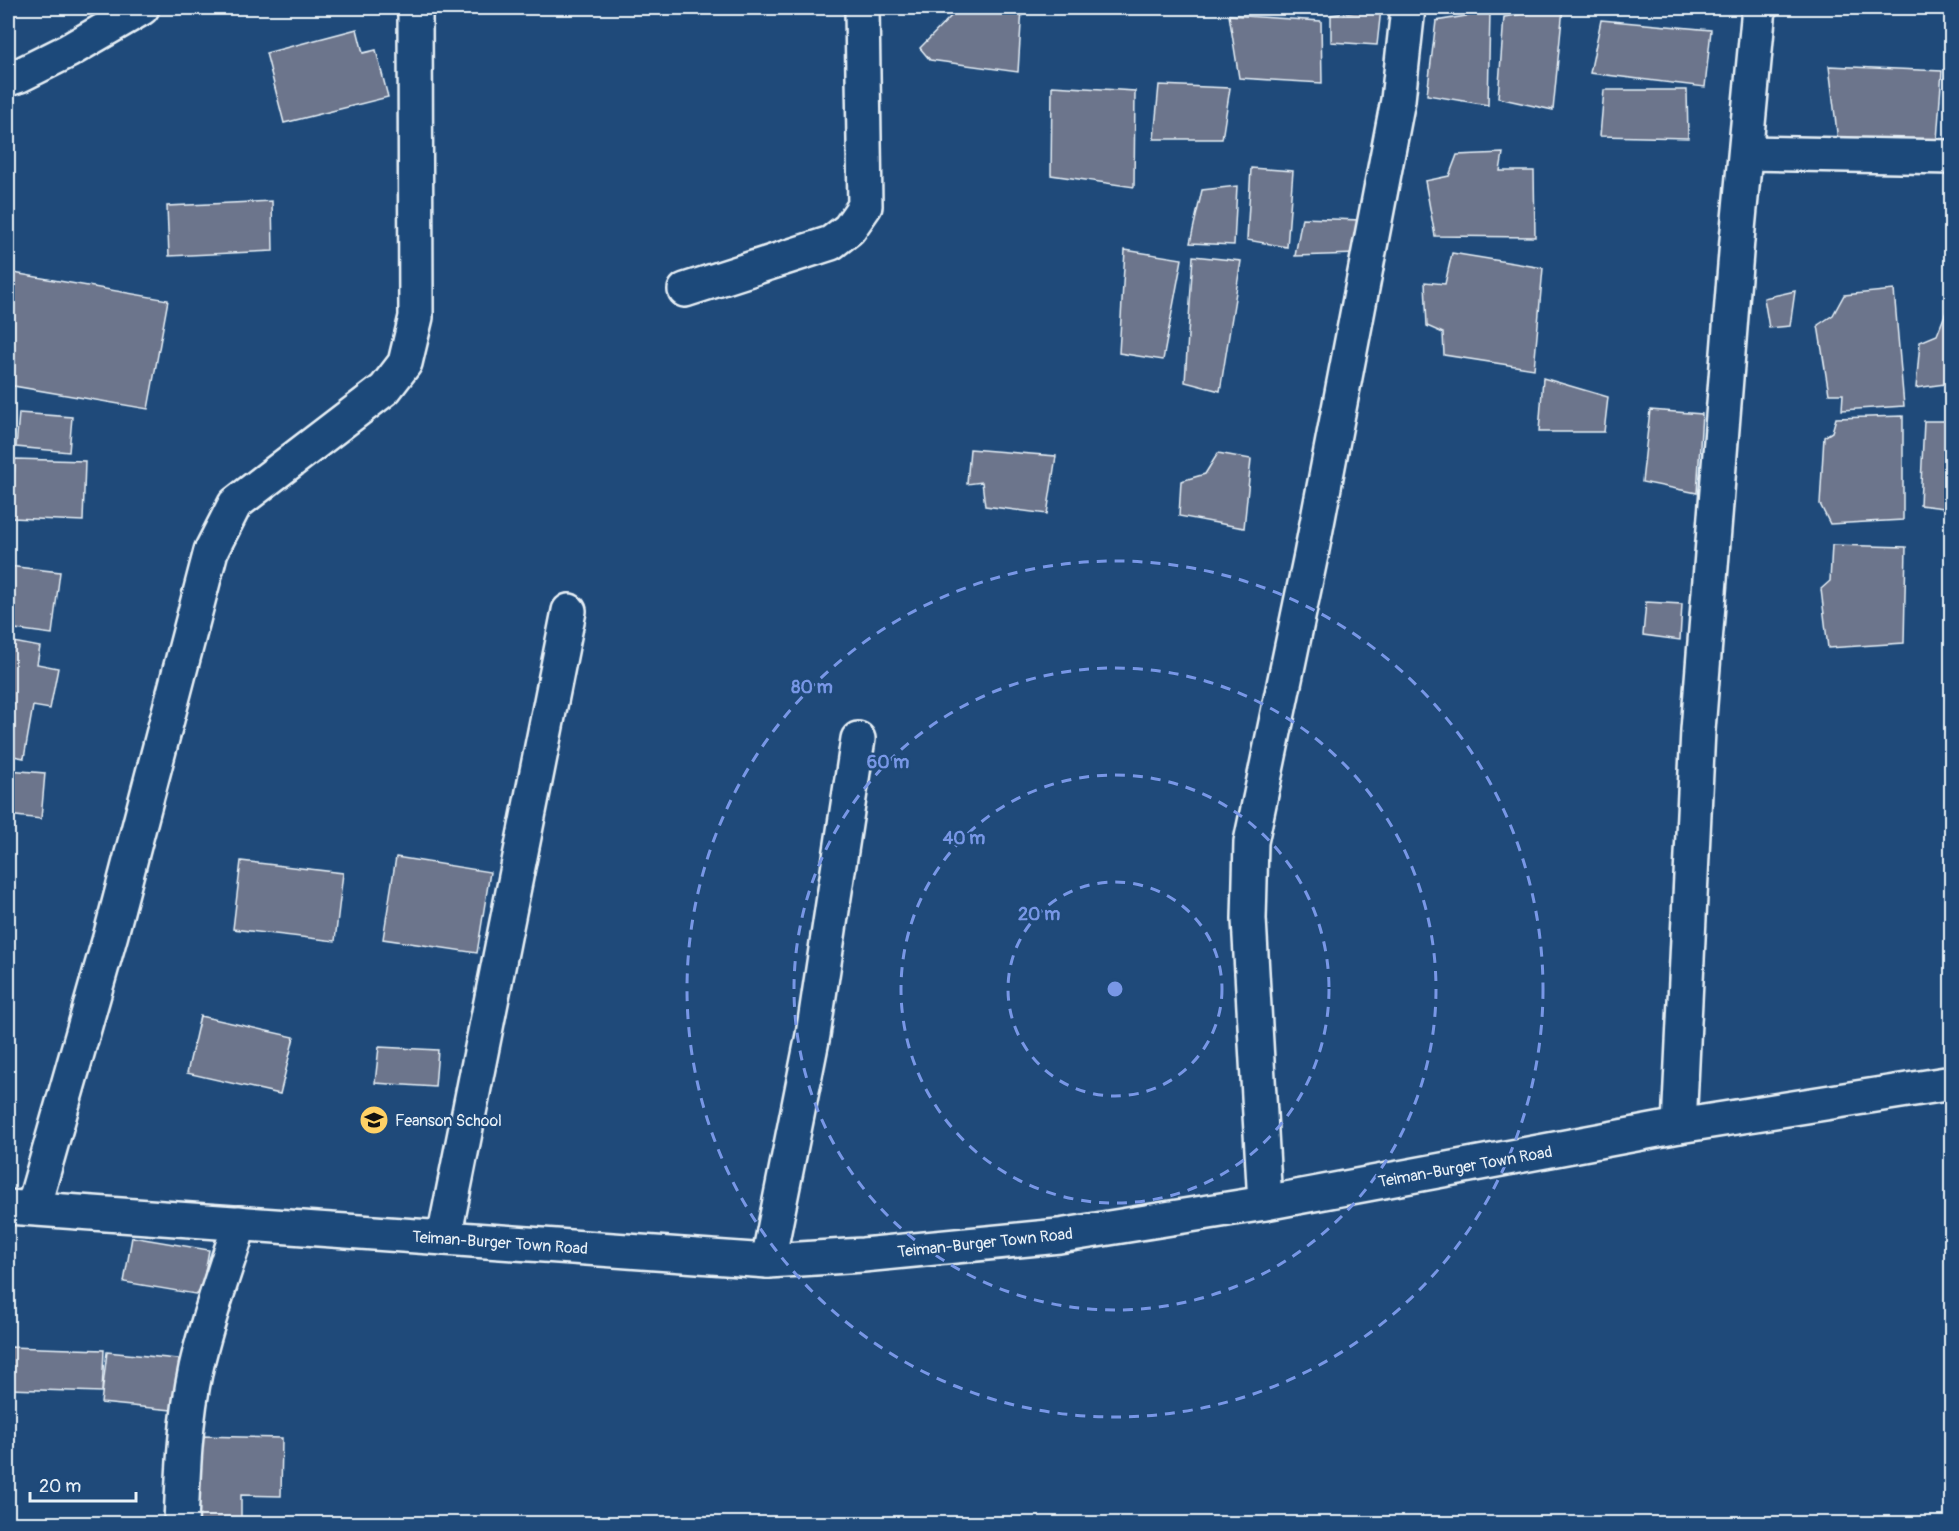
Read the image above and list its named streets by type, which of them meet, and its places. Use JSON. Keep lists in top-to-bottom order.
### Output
{
  "streets": {
    "street": ["Teiman-Burger Town Road"]
  },
  "places": {
    "school or university": ["Feanson School"]
  },
  "scale_bar": "20 m",
  "rings": [
    "80 m",
    "60 m",
    "40 m",
    "20 m"
  ]
}
